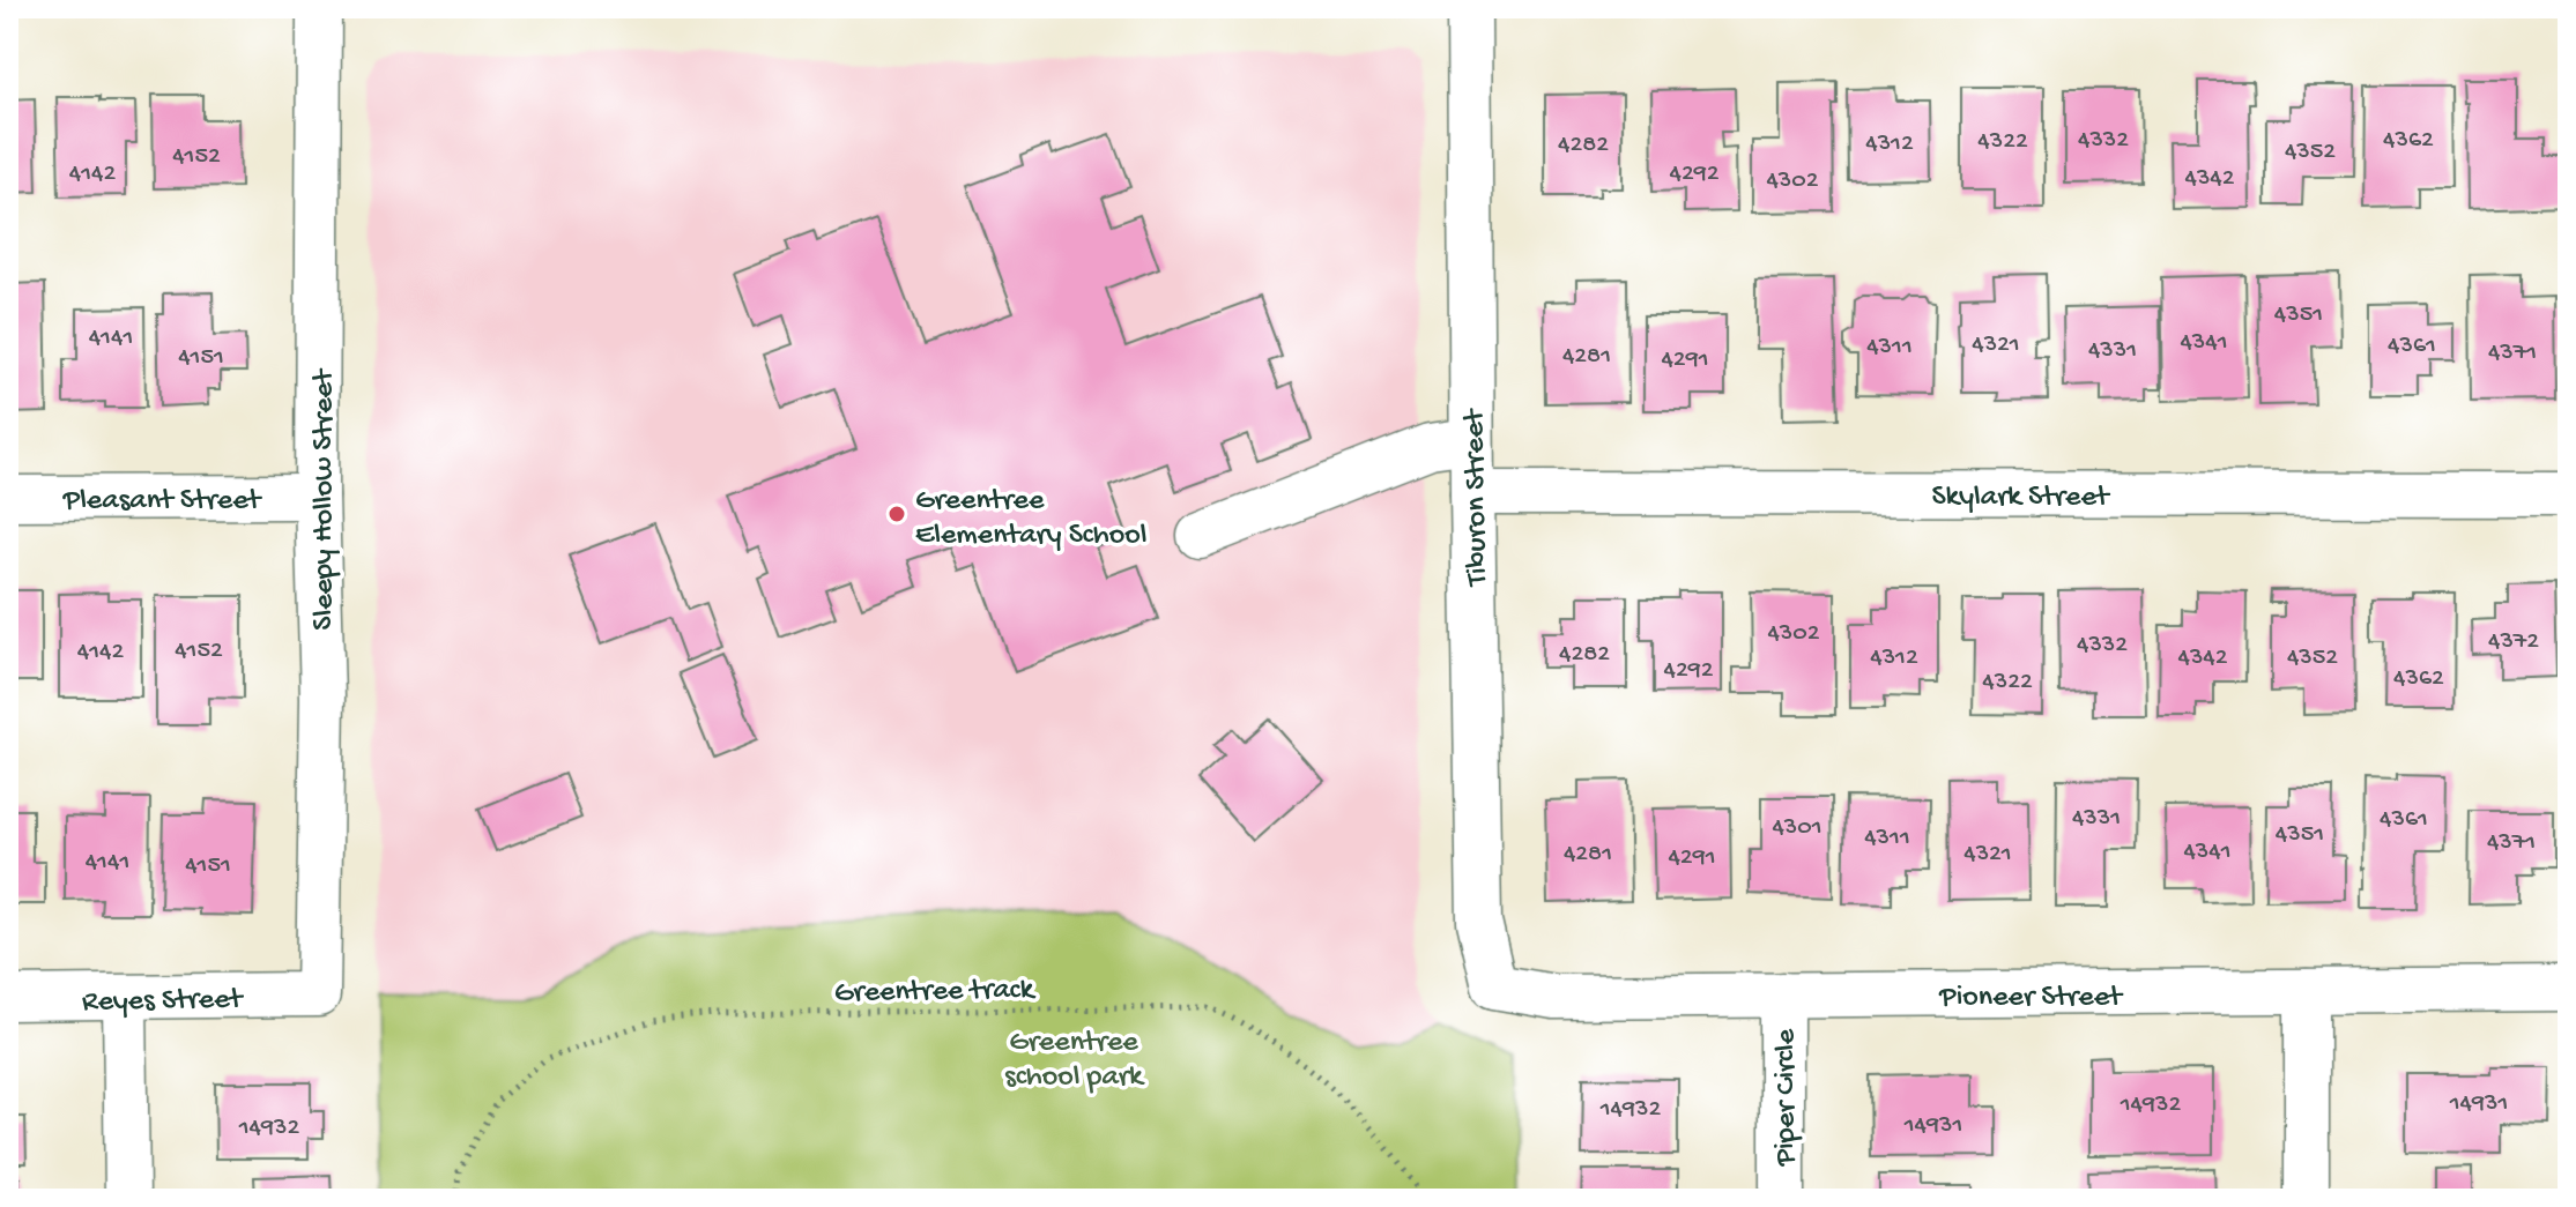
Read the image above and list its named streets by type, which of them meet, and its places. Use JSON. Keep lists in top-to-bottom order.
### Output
{
  "streets": {
    "street": [
      "Skylark Street",
      "Pleasant Street",
      "Tiburon Street",
      "Sleepy Hollow Street",
      "Pioneer Street",
      "Reyes Street",
      "Piper Circle"
    ],
    "path": ["Greentree track"]
  },
  "crossings": [
    ["Skylark Street", "Tiburon Street"],
    ["Pleasant Street", "Sleepy Hollow Street"],
    ["Tiburon Street", "Pioneer Street"],
    ["Sleepy Hollow Street", "Reyes Street"],
    ["Pioneer Street", "Piper Circle"]
  ],
  "parks": ["Greentree school park"],
  "places": ["Greentree Elementary School"],
  "house_numbers": [
    "4332",
    "4362",
    "4322",
    "4312",
    "4282",
    "4352",
    "4152",
    "4142",
    "4292",
    "4342",
    "4302",
    "4351",
    "4141",
    "4341",
    "4321",
    "4361",
    "4311",
    "4331",
    "4371",
    "4281",
    "4151",
    "4291",
    "4302",
    "4372",
    "4332",
    "4152",
    "4142",
    "4282",
    "4312",
    "4342",
    "4352",
    "4292",
    "4362",
    "4322",
    "4331",
    "4361",
    "4301",
    "4351",
    "4311",
    "4371",
    "4341",
    "4281",
    "4321",
    "4291",
    "4141",
    "4151",
    "14931",
    "14932",
    "14932",
    "14931",
    "14932"
  ]
}
